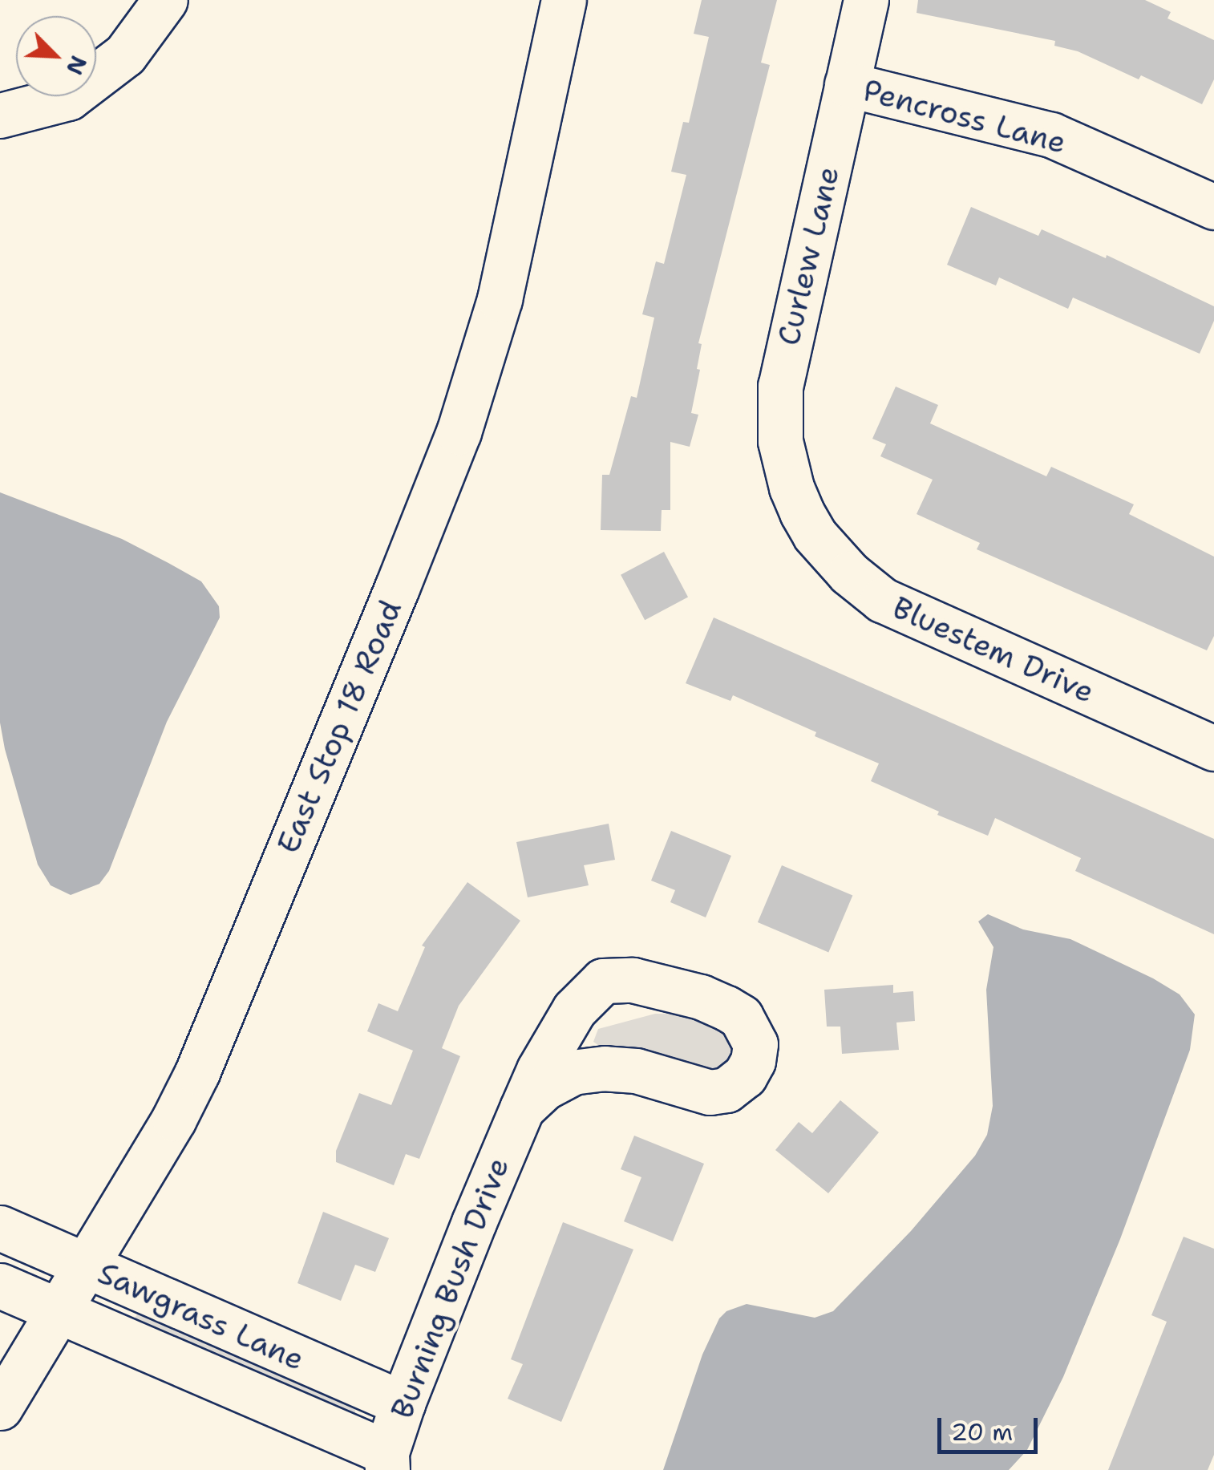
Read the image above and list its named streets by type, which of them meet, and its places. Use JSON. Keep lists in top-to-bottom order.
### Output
{
  "streets": {
    "street": [
      "Pencross Lane",
      "Curlew Lane",
      "Bluestem Drive",
      "East Stop 18 Road",
      "Burning Bush Drive",
      "Sawgrass Lane"
    ]
  },
  "crossings": [
    ["Pencross Lane", "Curlew Lane"],
    ["Curlew Lane", "Bluestem Drive"],
    ["East Stop 18 Road", "Sawgrass Lane"],
    ["Burning Bush Drive", "Sawgrass Lane"]
  ],
  "scale_bar": "20 m",
  "north": "bottom right"
}
